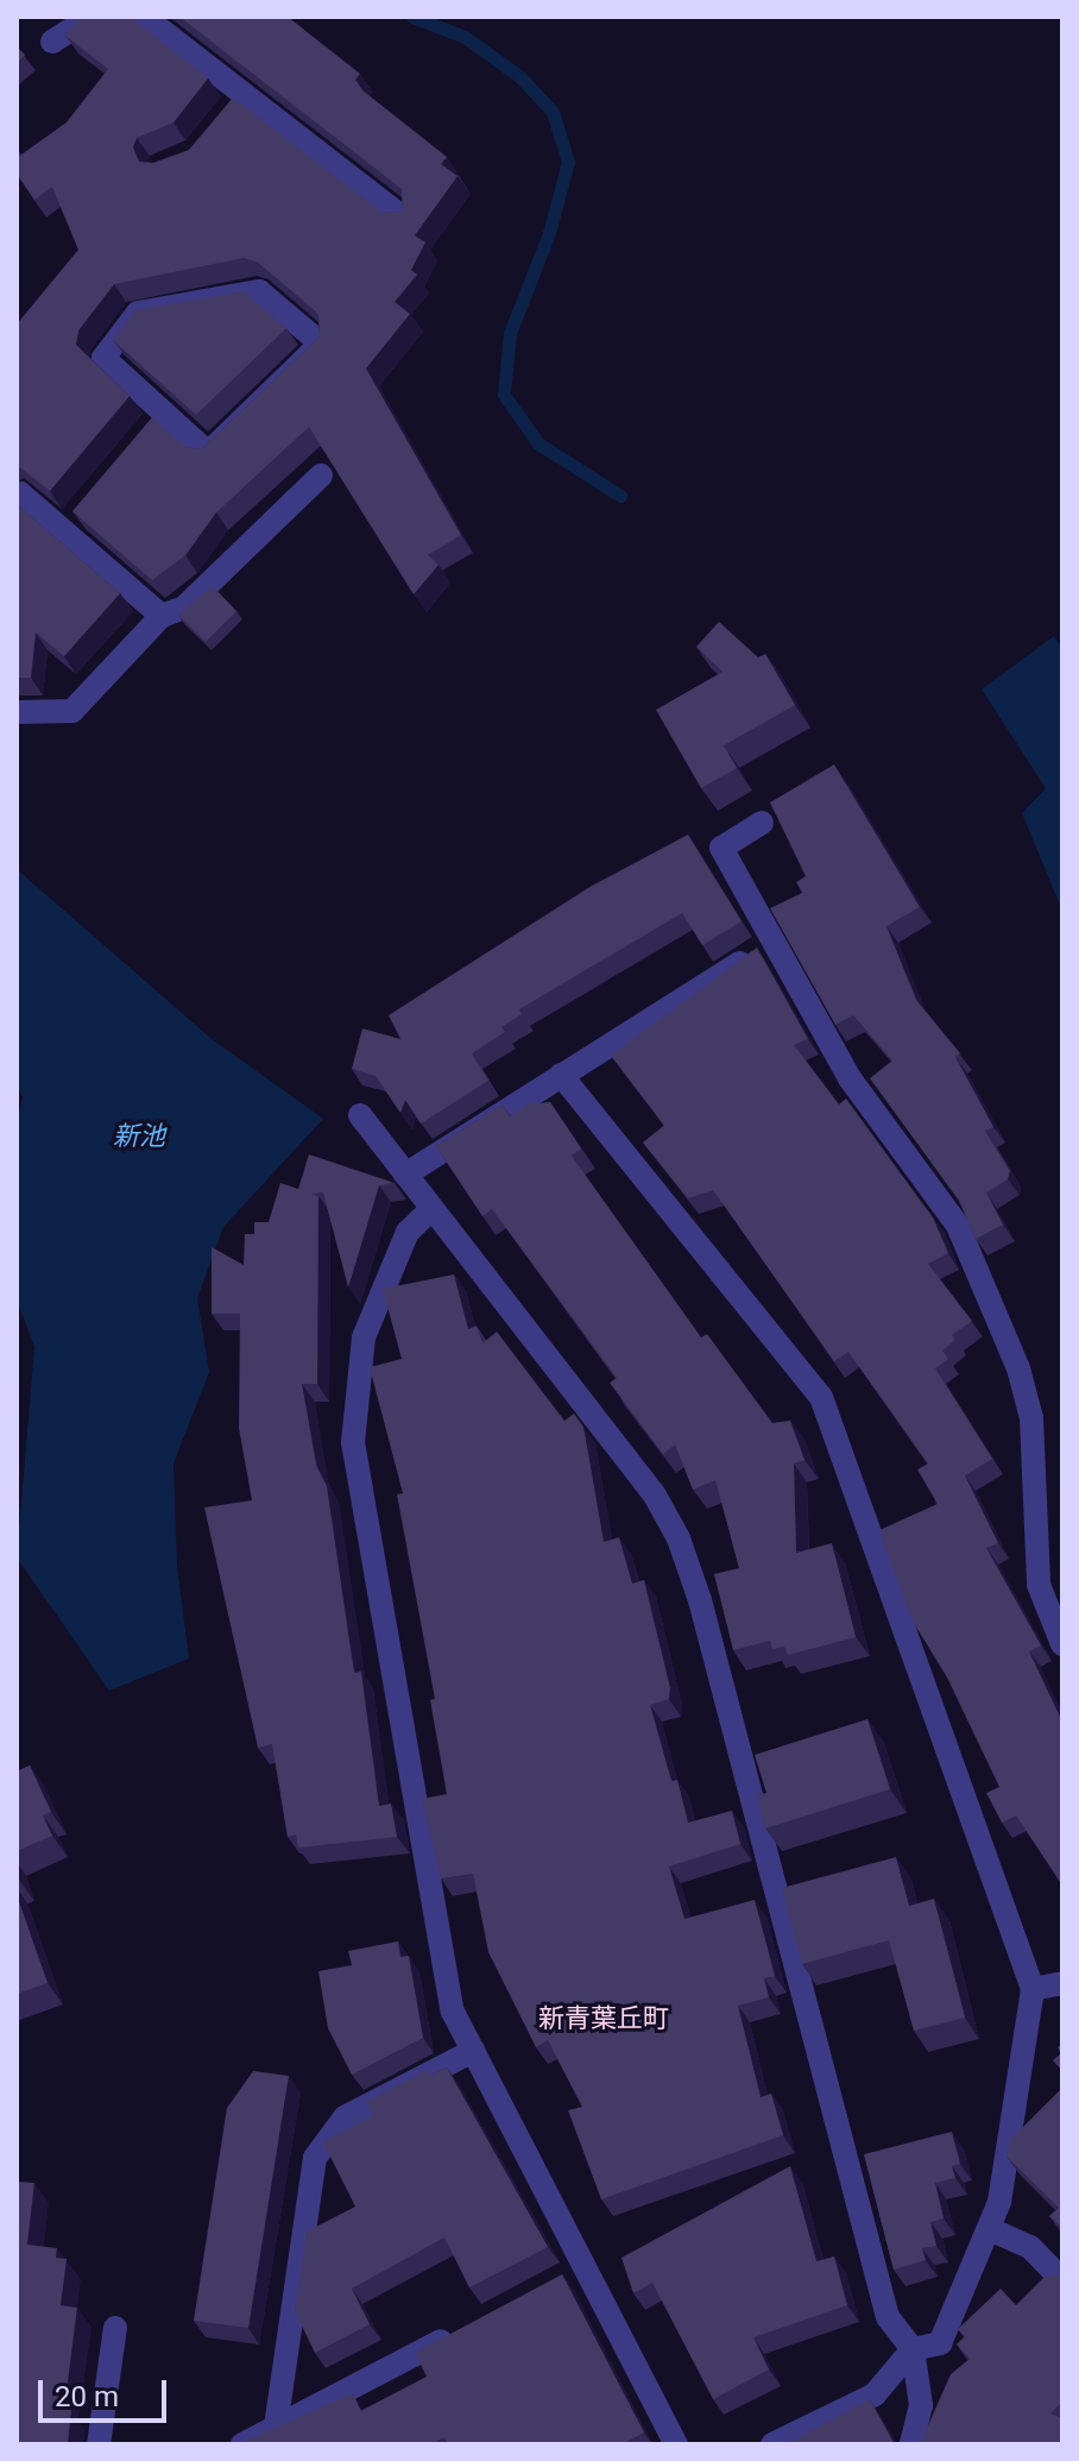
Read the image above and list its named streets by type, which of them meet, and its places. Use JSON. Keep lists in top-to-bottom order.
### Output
{
  "districts": ["新青葉丘町"],
  "water": ["新池"],
  "scale_bar": "20 m"
}
